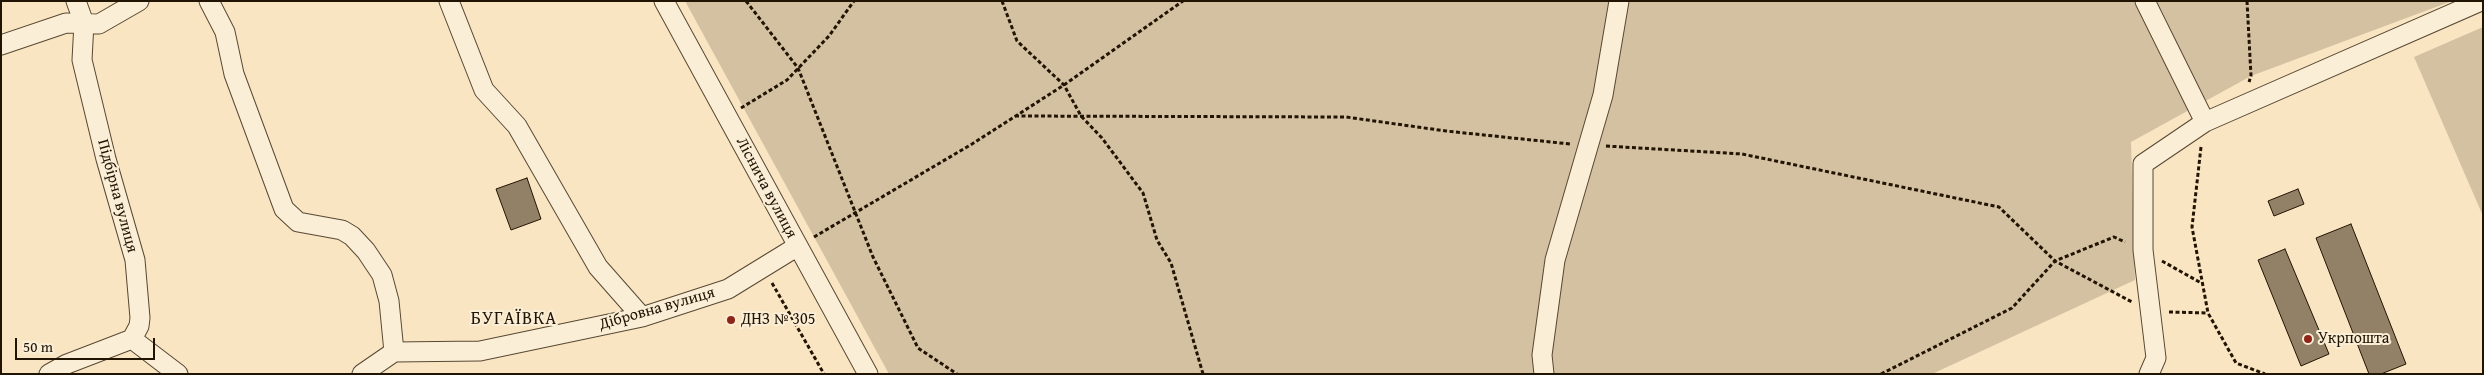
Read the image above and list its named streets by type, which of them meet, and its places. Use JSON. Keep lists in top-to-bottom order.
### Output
{
  "streets": {
    "street": ["Ліснича вулиця", "Підбірна вулиця", "Дібровна вулиця"]
  },
  "crossings": [
    ["Ліснича вулиця", "Дібровна вулиця"]
  ],
  "districts": ["БУГАЇВКА"],
  "places": ["ДНЗ № 305", "Укрпошта"],
  "scale_bar": "50 m"
}
